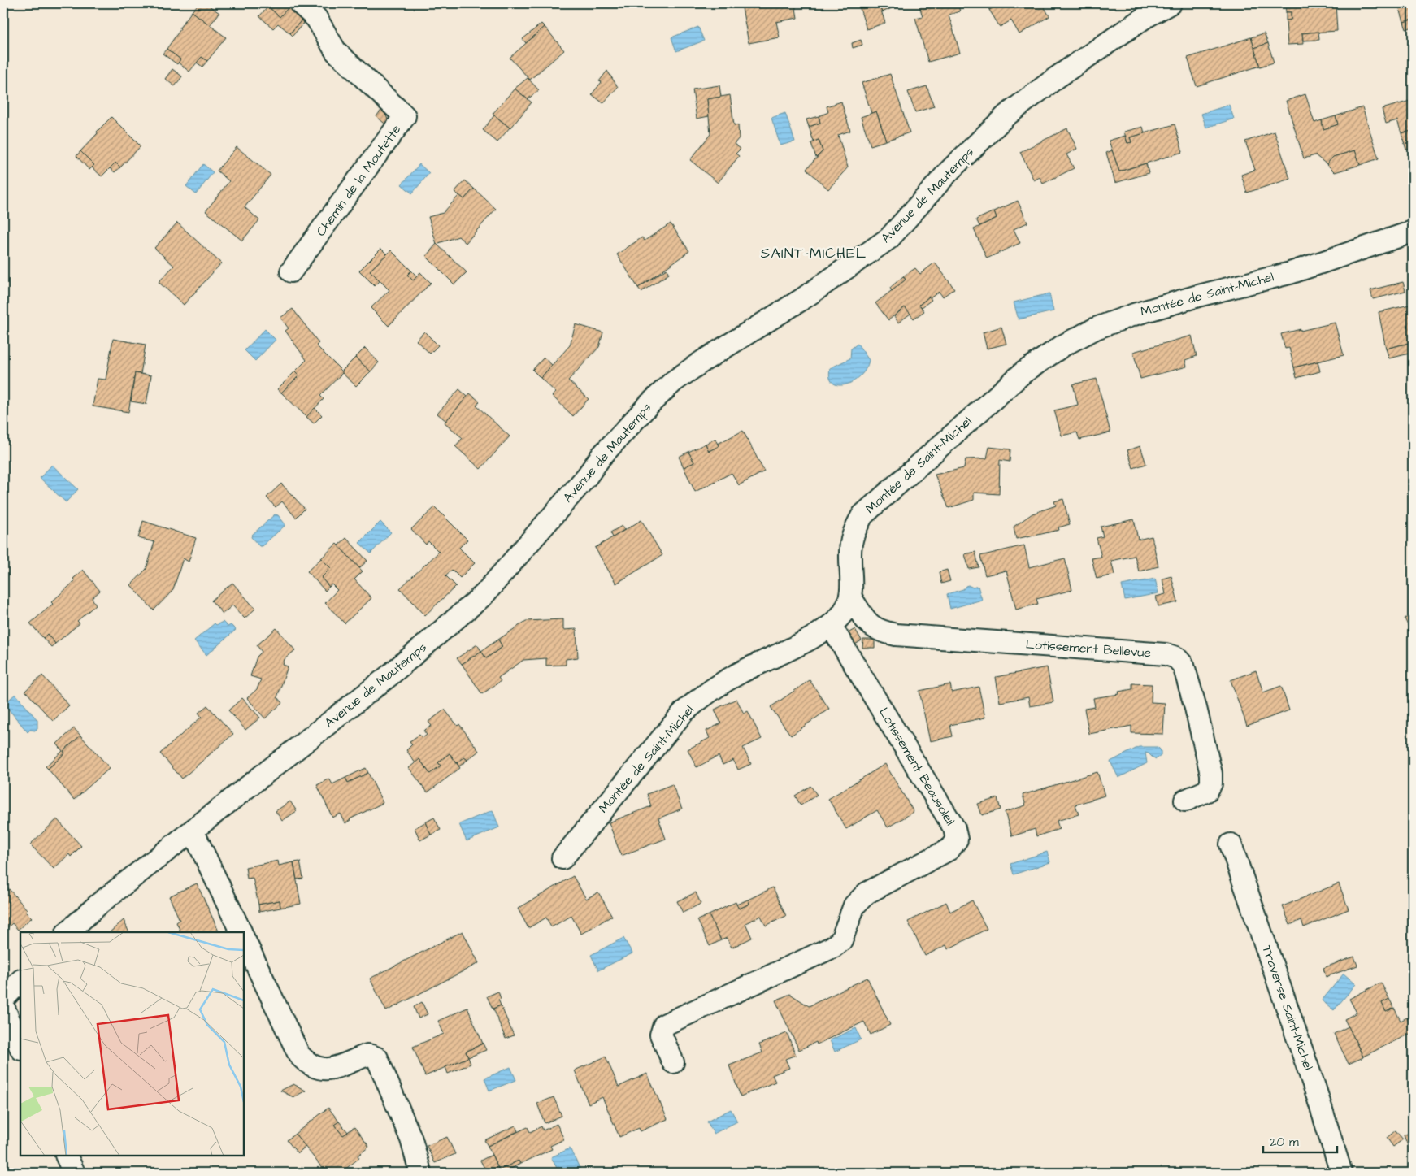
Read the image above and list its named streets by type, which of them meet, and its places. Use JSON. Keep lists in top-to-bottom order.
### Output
{
  "streets": {
    "street": [
      "Chemin de la Moutette",
      "Avenue de Mautemps",
      "Montée de Saint-Michel",
      "Lotissement Bellevue",
      "Lotissement Beausoleil",
      "Traverse Saint-Michel"
    ]
  },
  "crossings": [
    ["Montée de Saint-Michel", "Lotissement Bellevue"],
    ["Montée de Saint-Michel", "Lotissement Beausoleil"]
  ],
  "districts": ["SAINT-MICHEL"],
  "scale_bar": "20 m"
}
